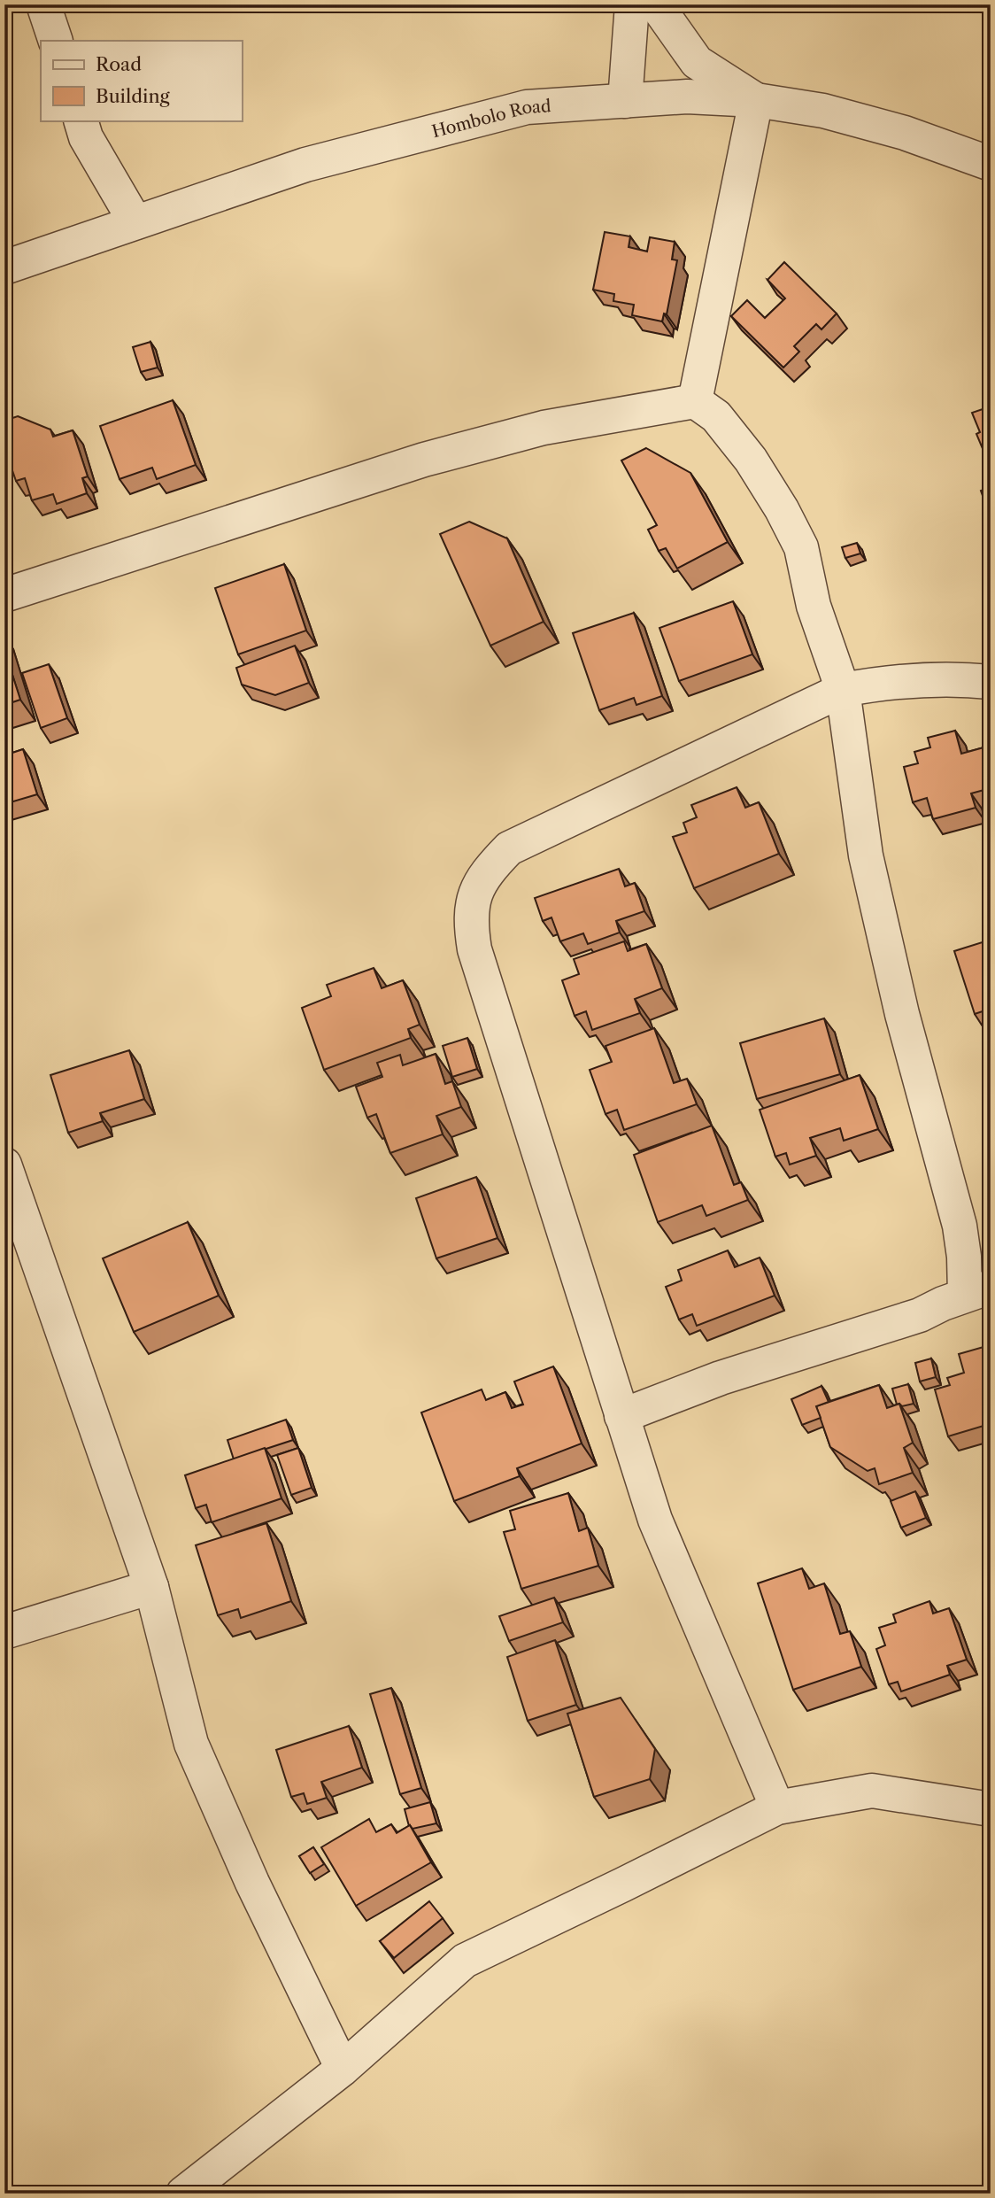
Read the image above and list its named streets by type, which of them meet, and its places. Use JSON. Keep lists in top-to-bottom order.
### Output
{
  "streets": {
    "street": ["Hombolo Road"]
  },
  "legend": ["Road", "Building"]
}
